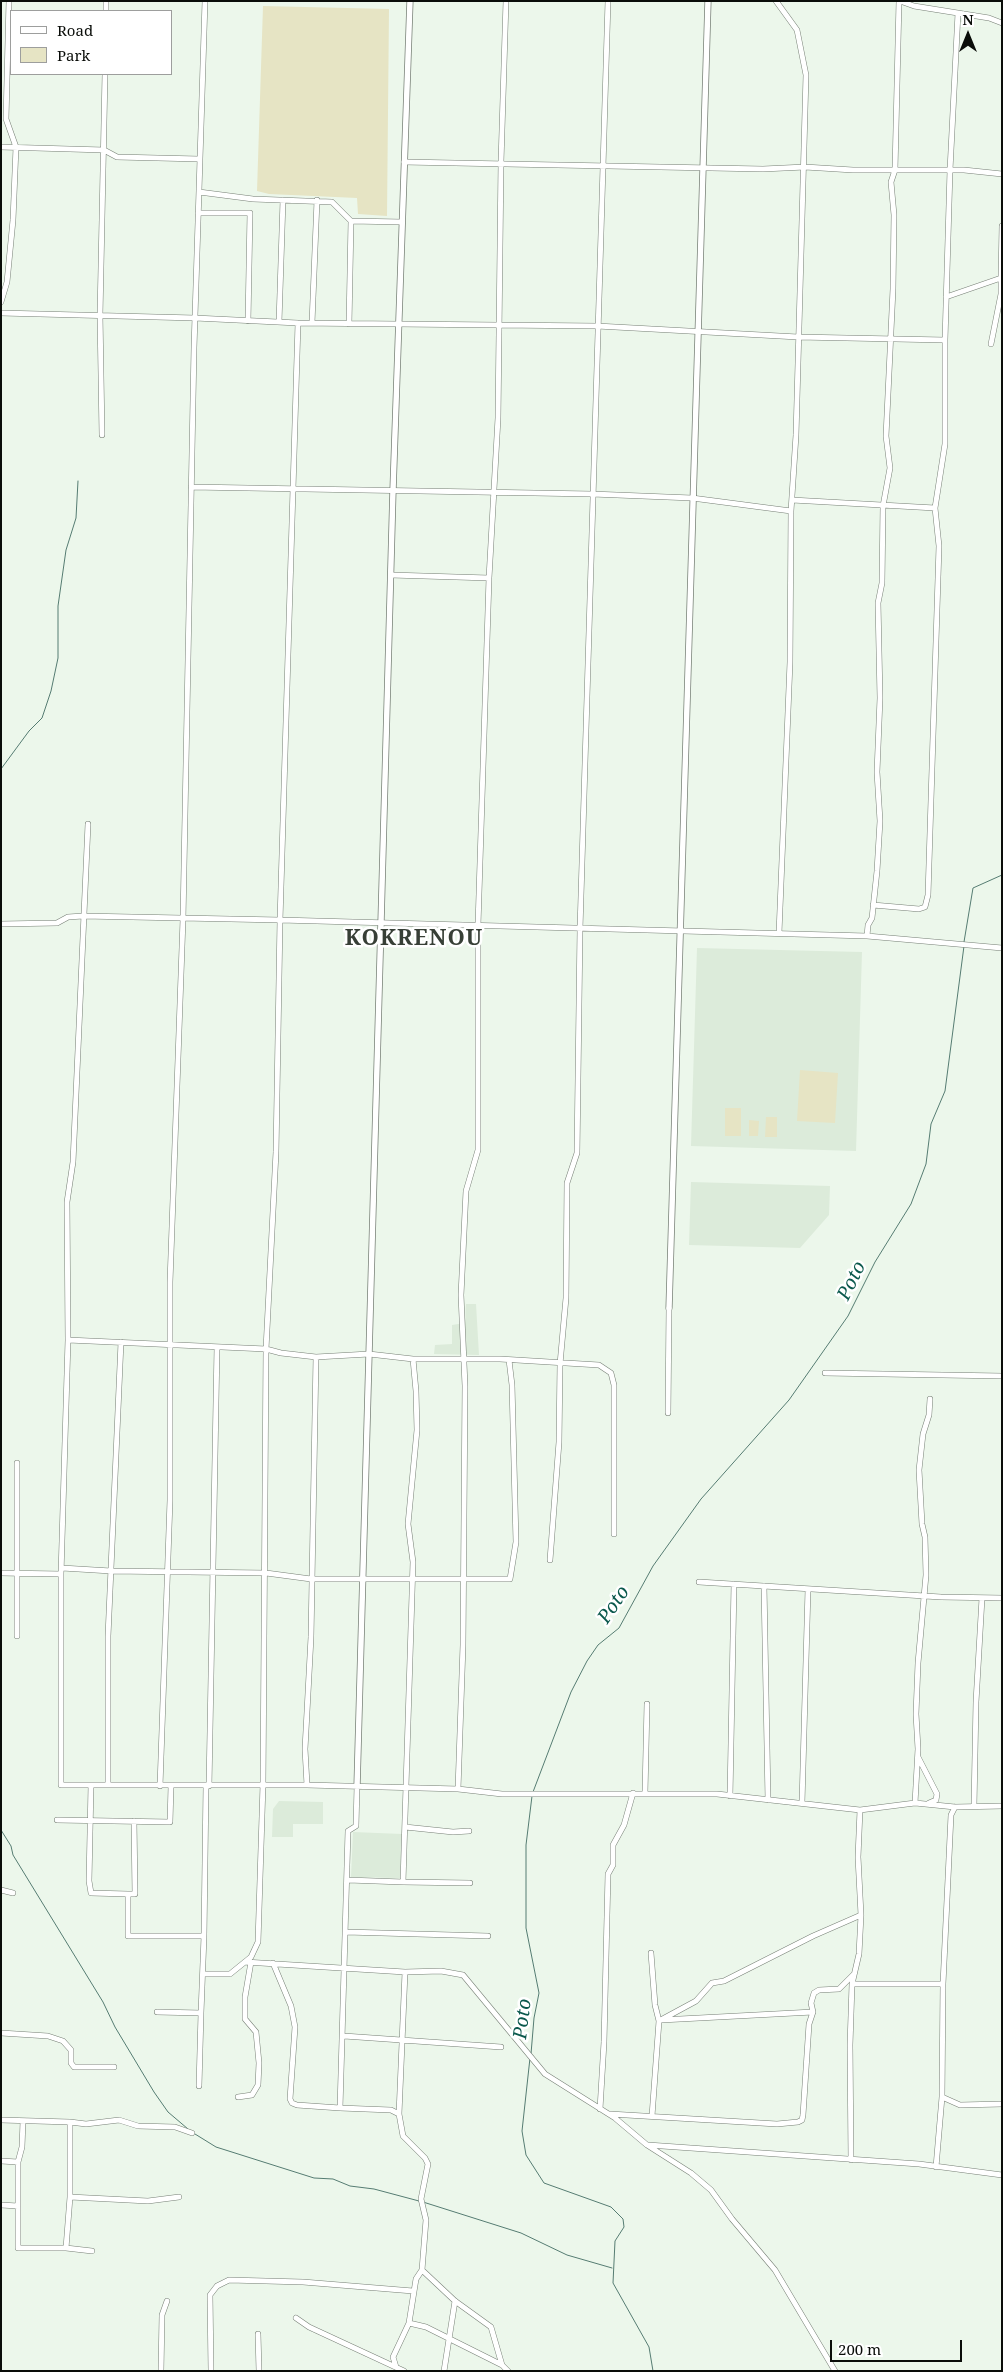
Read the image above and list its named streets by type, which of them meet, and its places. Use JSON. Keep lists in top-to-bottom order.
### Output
{
  "districts": ["KOKRENOU"],
  "water": ["Poto"],
  "legend": ["Road", "Park"],
  "scale_bar": "200 m",
  "north": "top"
}
